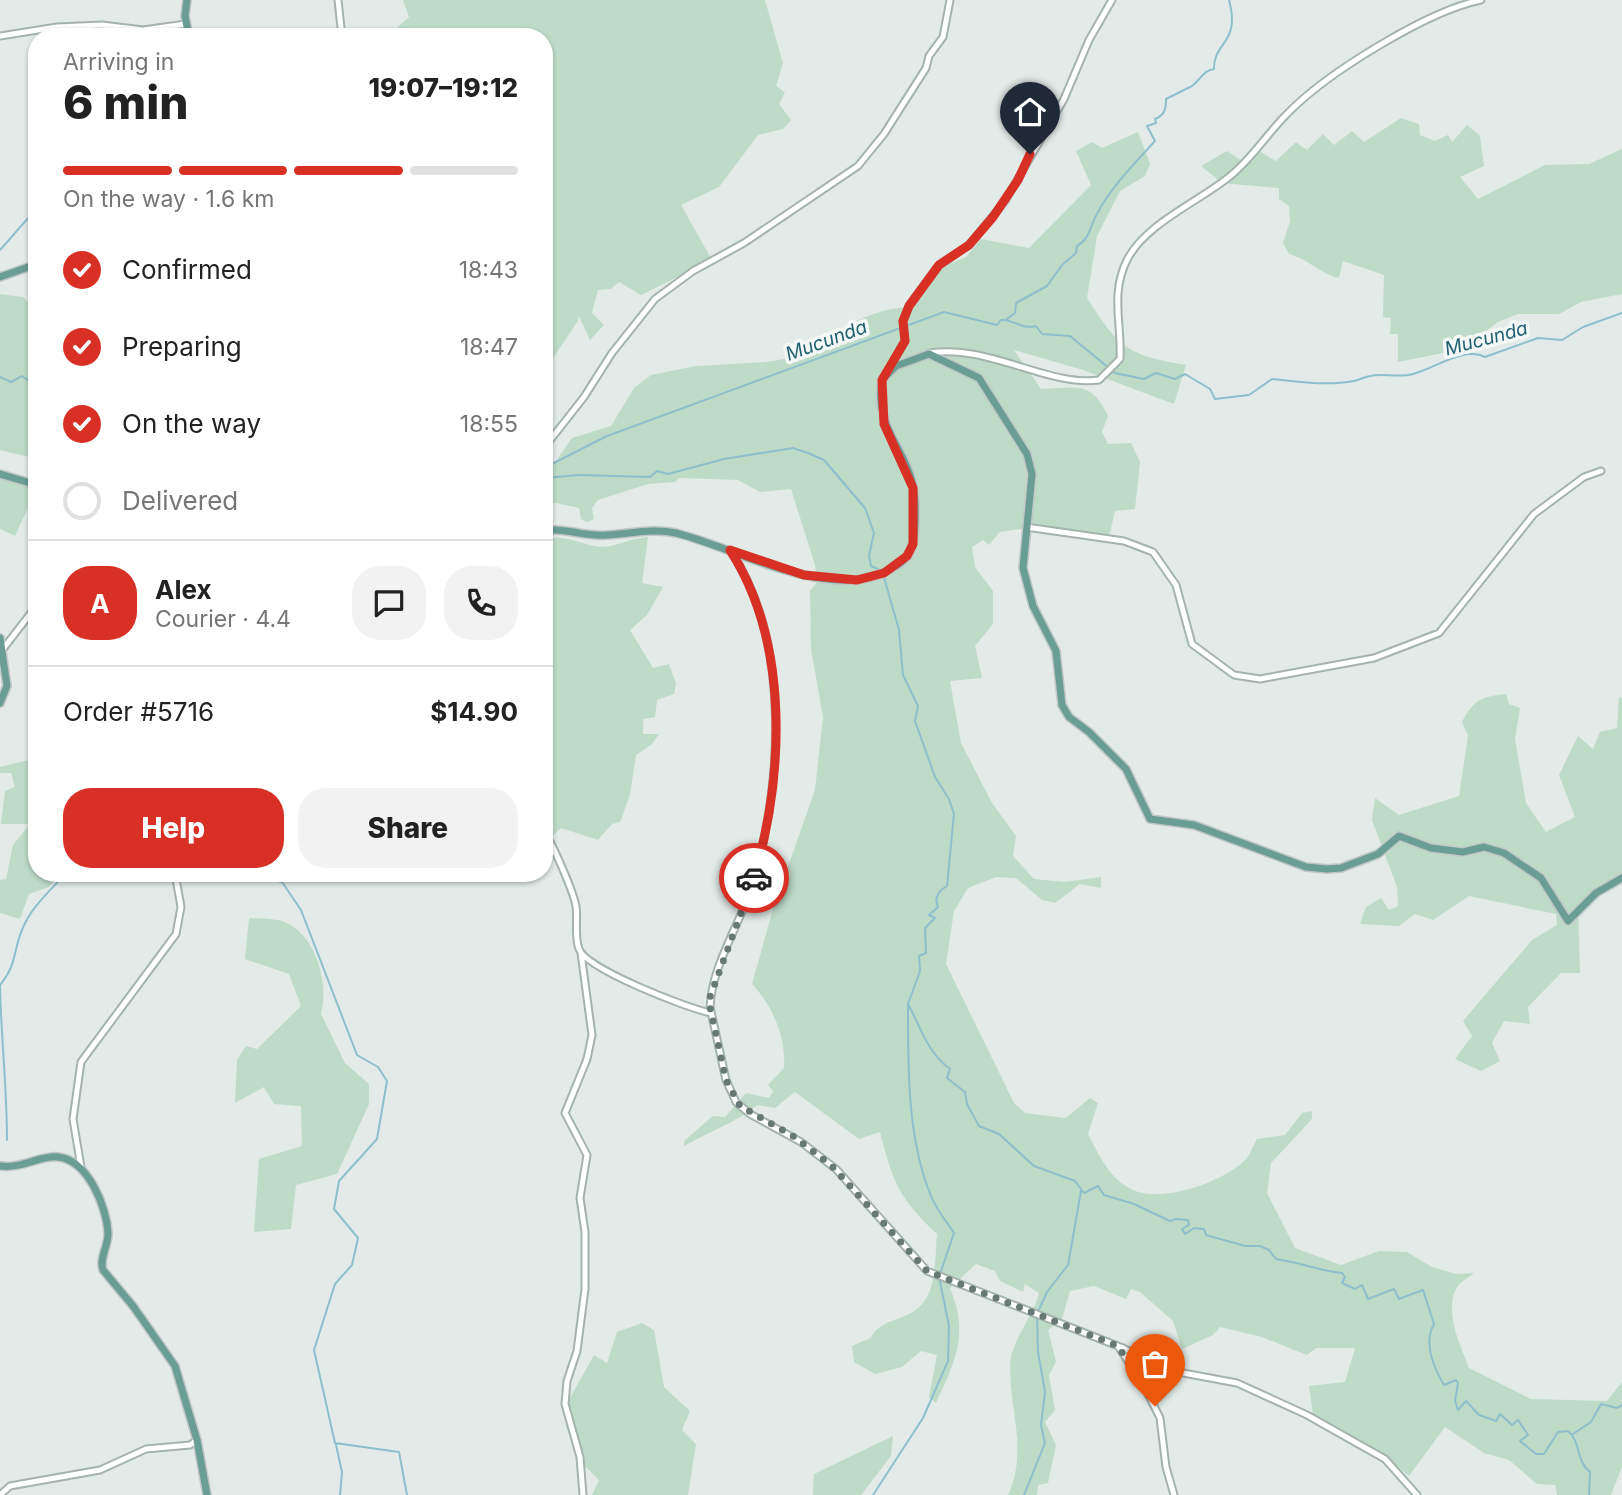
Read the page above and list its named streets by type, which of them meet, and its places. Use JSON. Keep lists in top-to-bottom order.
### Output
{
  "water": ["Mucunda"],
  "page": {
    "heading": ["6 min", "Arriving in", "19:07–19:12"],
    "panel": [
      "Alex",
      "Courier · 4.4",
      "Order #5716",
      "$14.90"
    ],
    "bar": "On the way · 1.6 km",
    "list": [
      ["Confirmed", "18:43"],
      ["Preparing", "18:47"],
      ["On the way", "18:55"],
      "Delivered"
    ],
    "round": "A",
    "buttons": ["Help", "Share"]
  }
}
